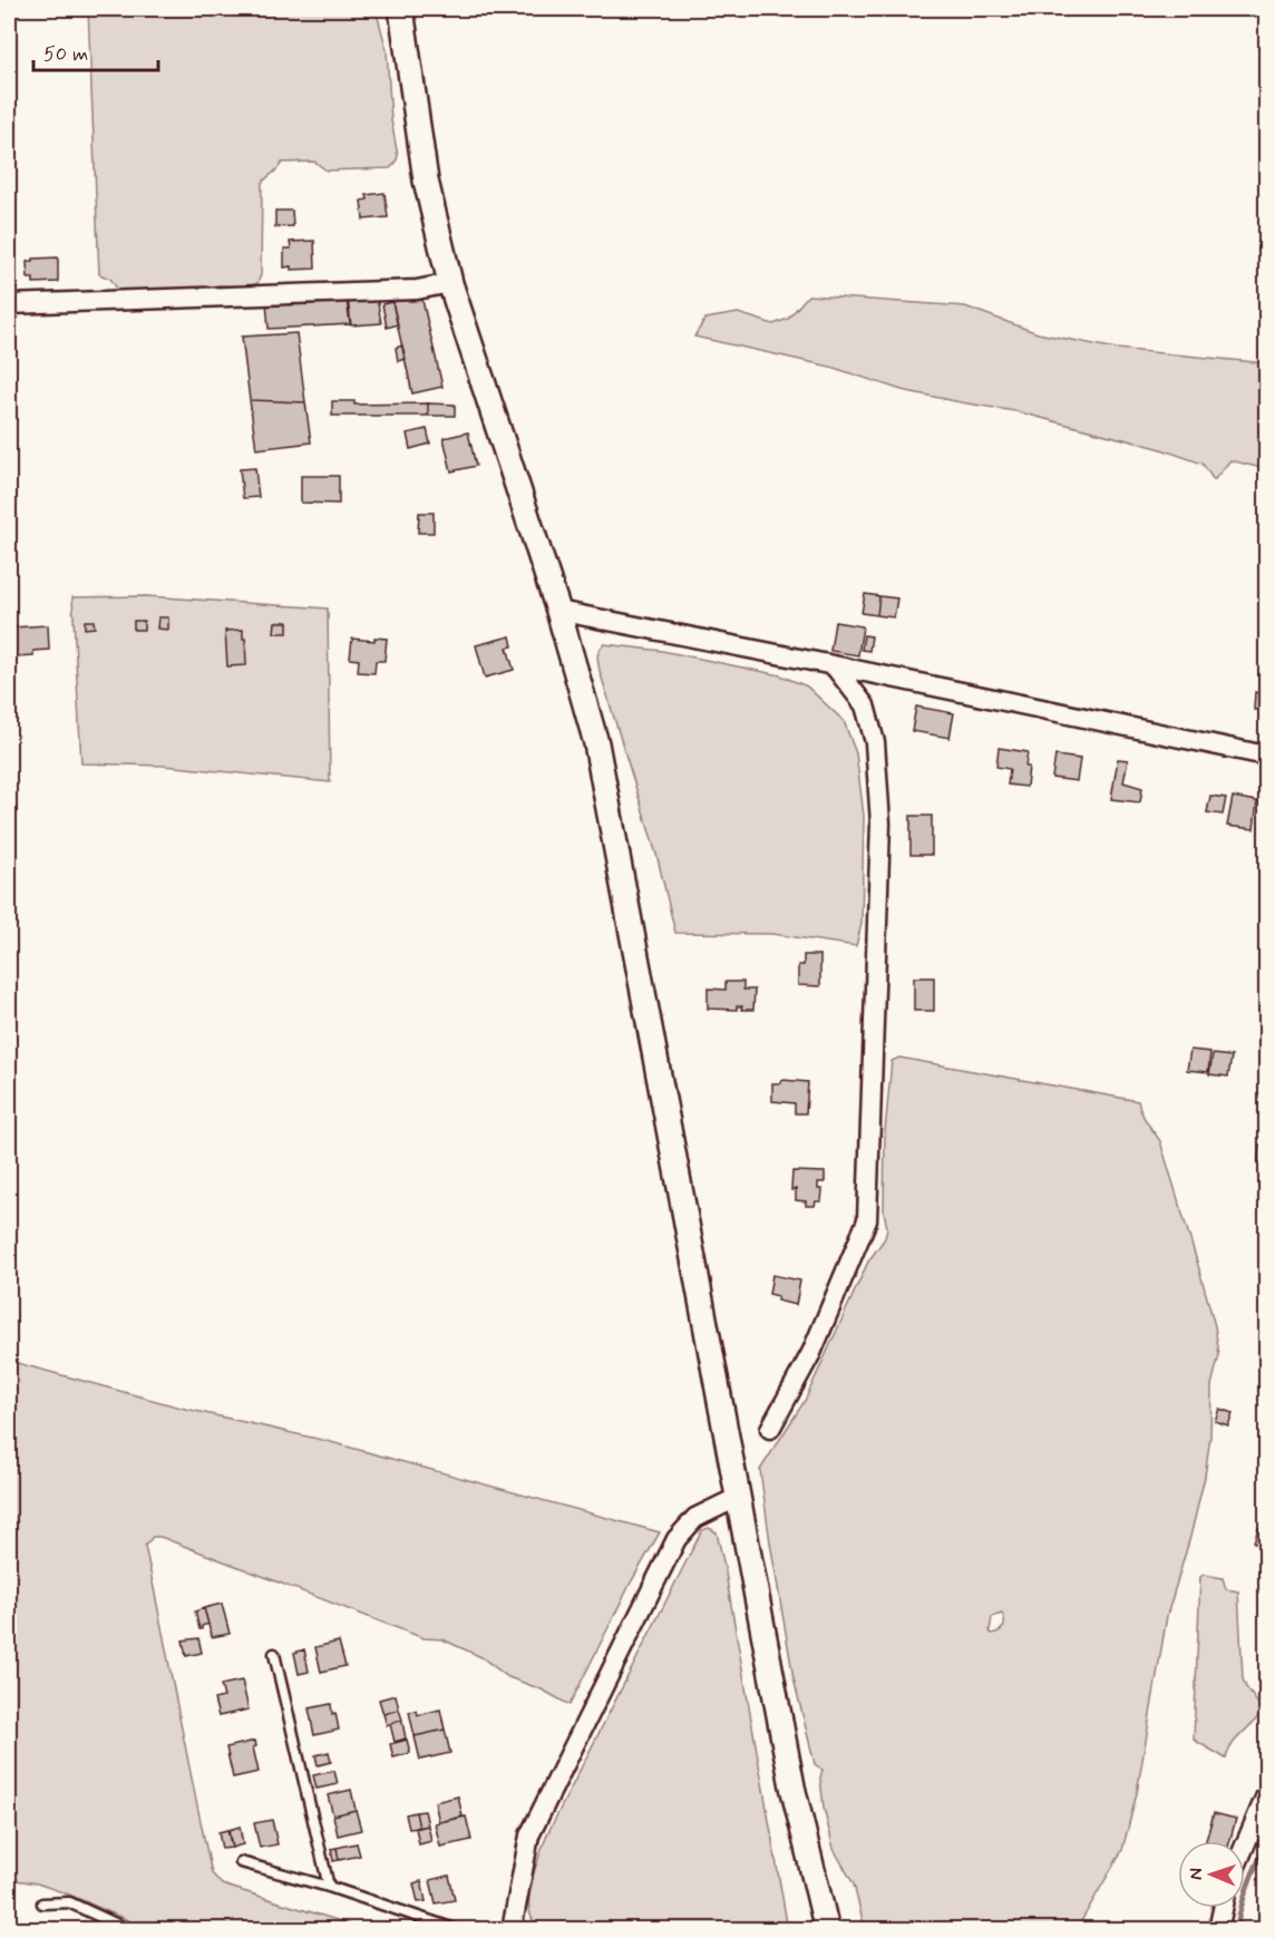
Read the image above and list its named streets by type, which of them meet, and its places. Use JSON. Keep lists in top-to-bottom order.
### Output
{
  "scale_bar": "50 m",
  "north": "left"
}
